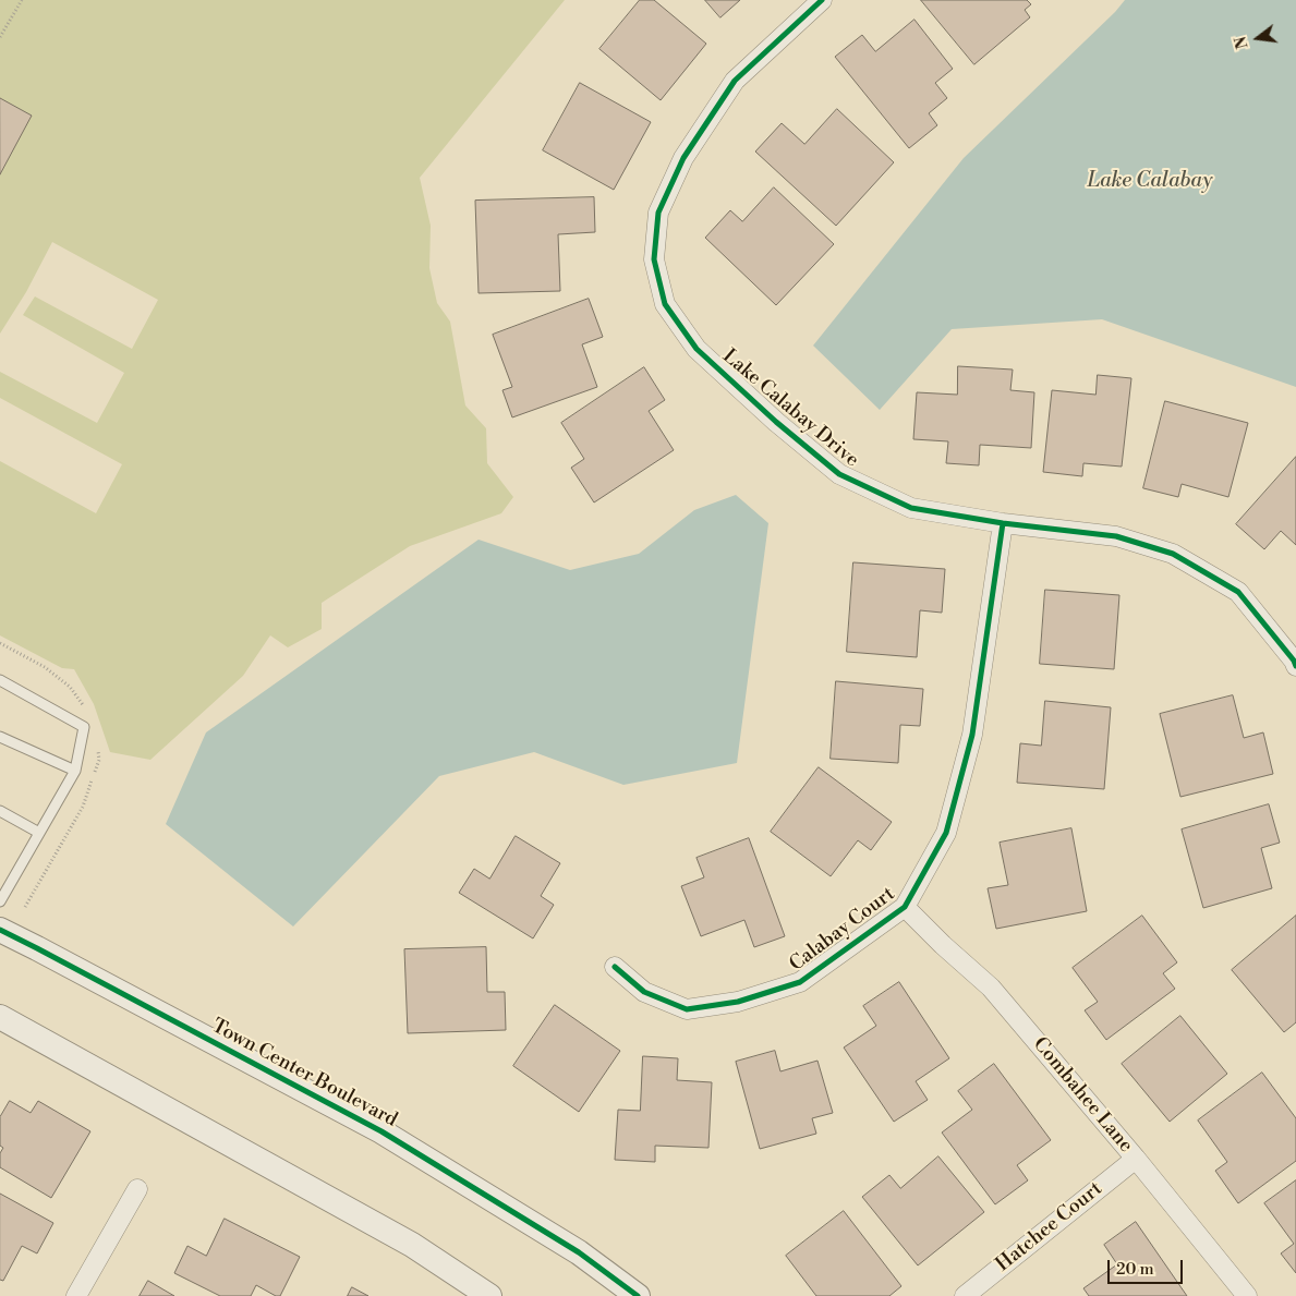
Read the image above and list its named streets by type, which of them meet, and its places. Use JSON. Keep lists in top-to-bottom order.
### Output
{
  "streets": {
    "street": [
      "Lake Calabay Drive",
      "Calabay Court",
      "Town Center Boulevard",
      "Combahee Lane",
      "Hatchee Court"
    ]
  },
  "crossings": [
    ["Lake Calabay Drive", "Calabay Court"],
    ["Calabay Court", "Combahee Lane"],
    ["Combahee Lane", "Hatchee Court"]
  ],
  "water": ["Lake Calabay"],
  "scale_bar": "20 m",
  "north": "left"
}
